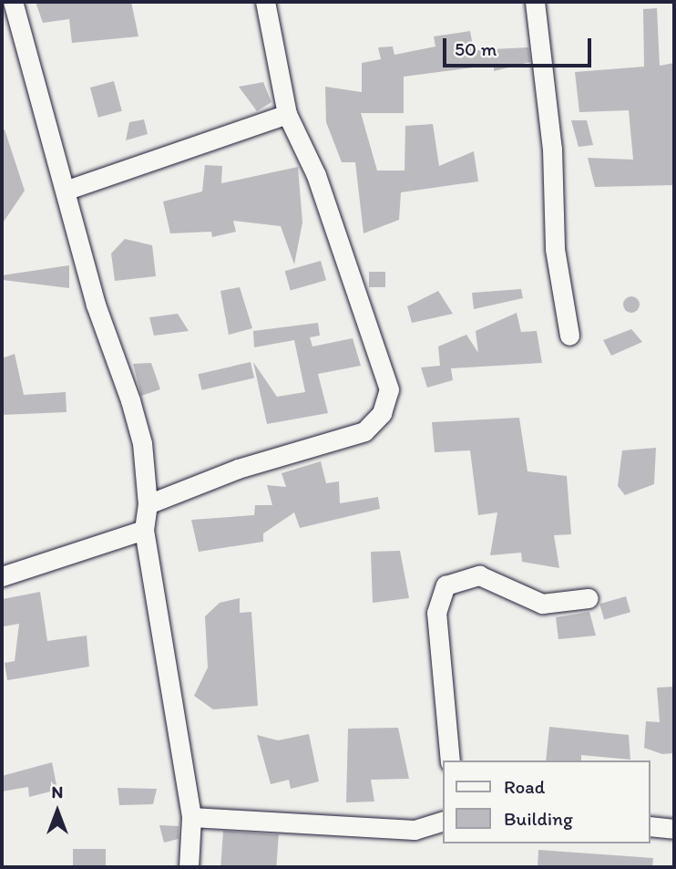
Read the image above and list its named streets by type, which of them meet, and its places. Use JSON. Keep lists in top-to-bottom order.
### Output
{
  "legend": ["Road", "Building"],
  "scale_bar": "50 m",
  "north": "top"
}
